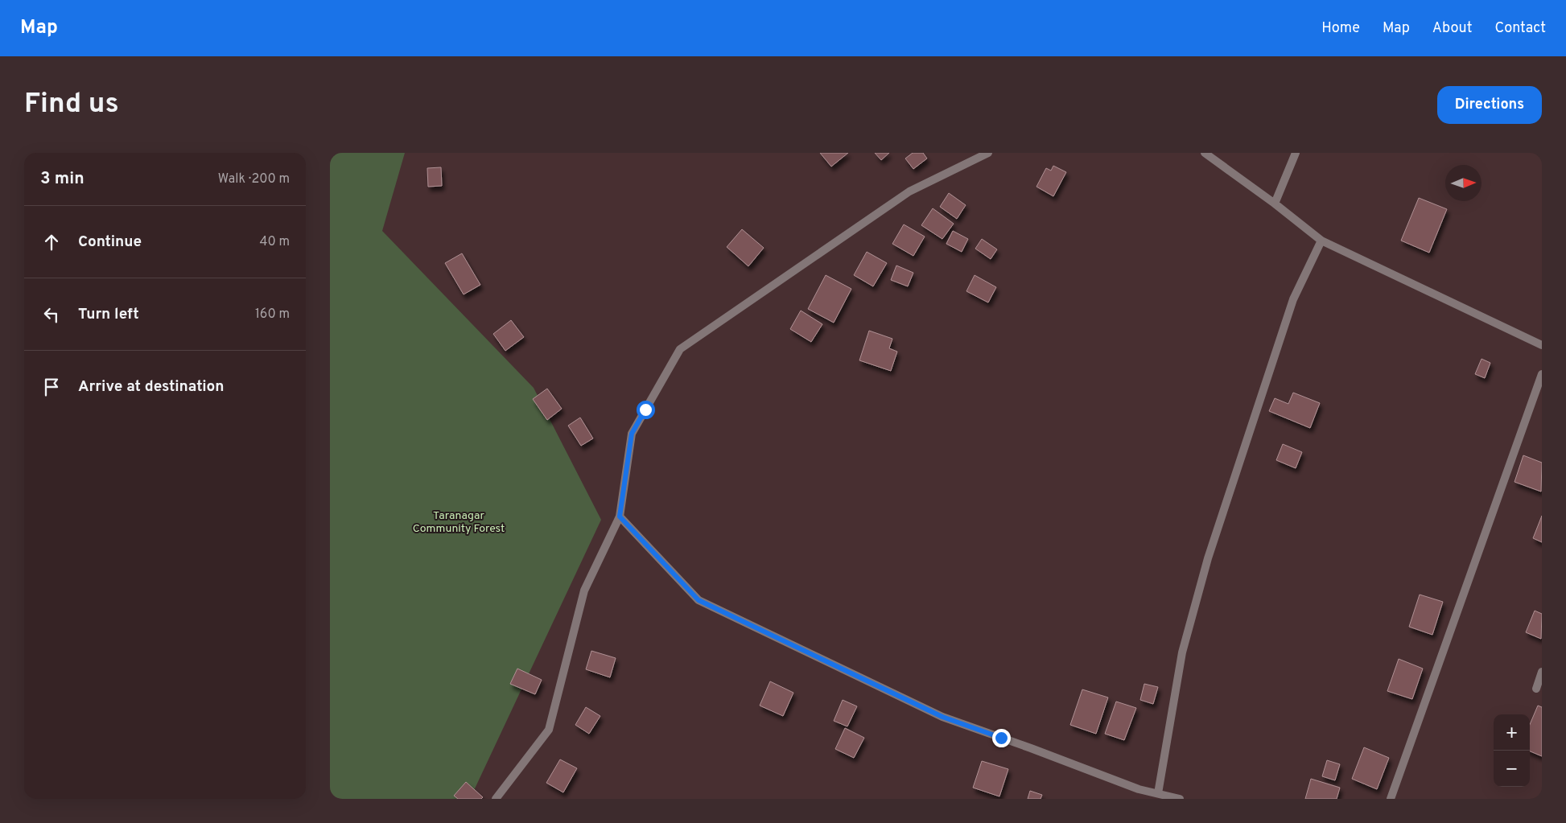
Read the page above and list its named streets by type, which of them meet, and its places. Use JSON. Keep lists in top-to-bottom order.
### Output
{
  "parks": ["Taranagar Community Forest"],
  "north": "right",
  "page": {
    "header": "Map",
    "nav": [
      "Home",
      "Map",
      "About",
      "Contact"
    ],
    "buttons": "Directions",
    "title": "Find us",
    "heading": ["3 min", "Walk · 200 m"],
    "list": [
      ["Continue", "40 m"],
      ["Turn left", "160 m"],
      "Arrive at destination"
    ],
    "map_buttons": ["+", "−"]
  }
}
